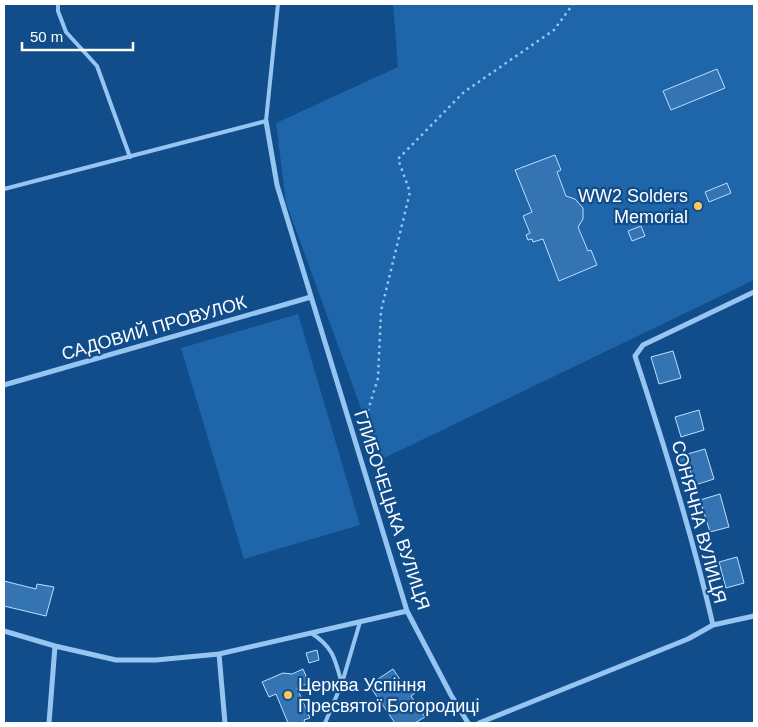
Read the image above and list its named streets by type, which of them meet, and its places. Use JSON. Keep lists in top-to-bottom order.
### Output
{
  "streets": {
    "street": ["САДОВИЙ ПРОВУЛОК", "ГЛИБОЧЕЦЬКА ВУЛИЦЯ", "СОНЯЧНА ВУЛИЦЯ"]
  },
  "crossings": [
    ["САДОВИЙ ПРОВУЛОК", "ГЛИБОЧЕЦЬКА ВУЛИЦЯ"]
  ],
  "places": ["WW2 Solders Memorial", "Церква Успіння Пресвятої Богородиці"],
  "scale_bar": "50 m"
}
